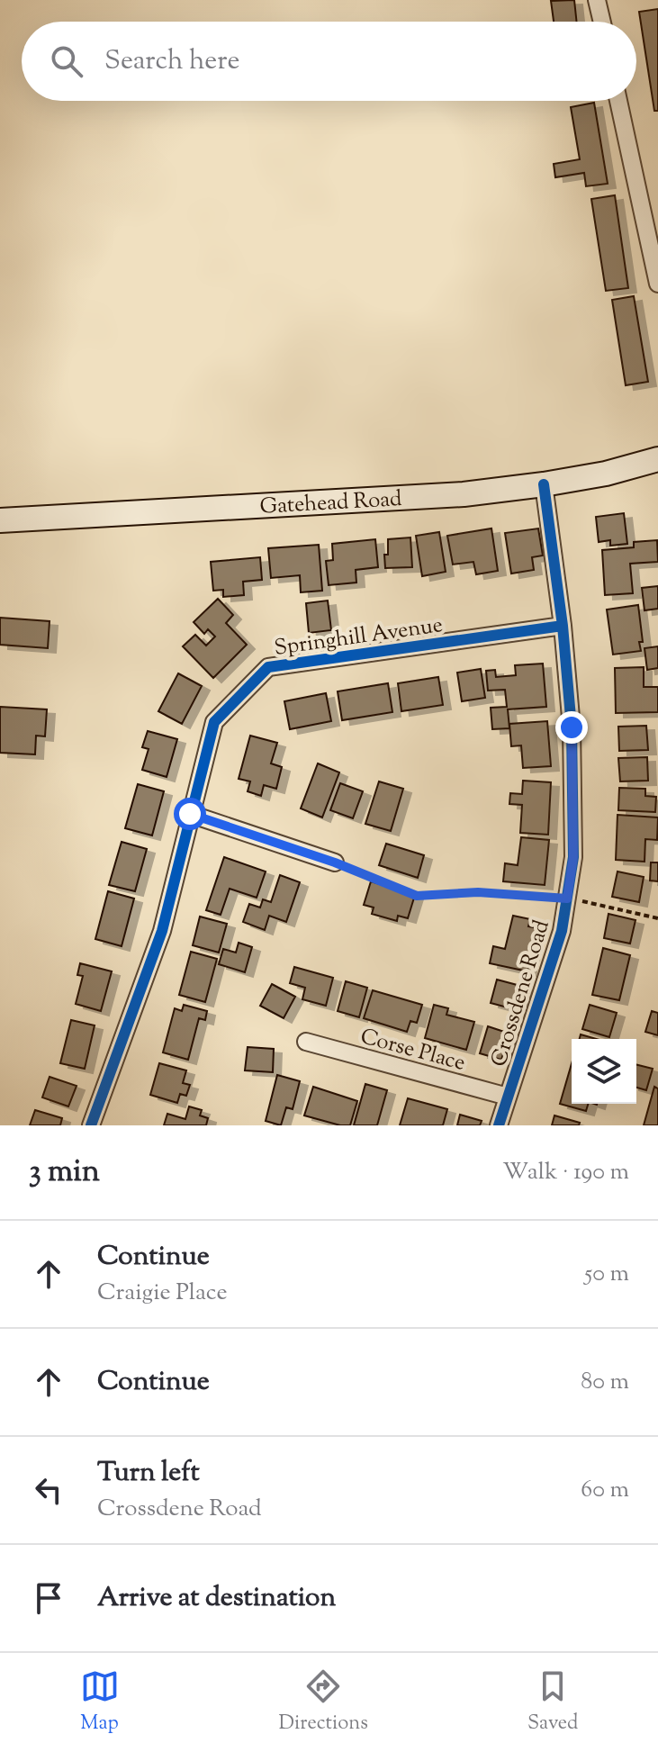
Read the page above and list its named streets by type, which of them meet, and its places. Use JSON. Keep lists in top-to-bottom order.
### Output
{
  "streets": {
    "main road": ["Gatehead Road"],
    "street": ["Springhill Avenue", "Crossdene Road", "Corse Place"]
  },
  "crossings": [
    ["Gatehead Road", "Crossdene Road"],
    ["Springhill Avenue", "Crossdene Road"],
    ["Crossdene Road", "Corse Place"]
  ],
  "page": {
    "search": "Search here",
    "heading": ["3 min", "Walk · 190 m"],
    "list": [
      ["Continue", "Craigie Place", "50 m"],
      ["Continue", "80 m"],
      ["Turn left", "Crossdene Road", "60 m"],
      "Arrive at destination"
    ],
    "nav": ["Map", "Directions", "Saved"]
  }
}
